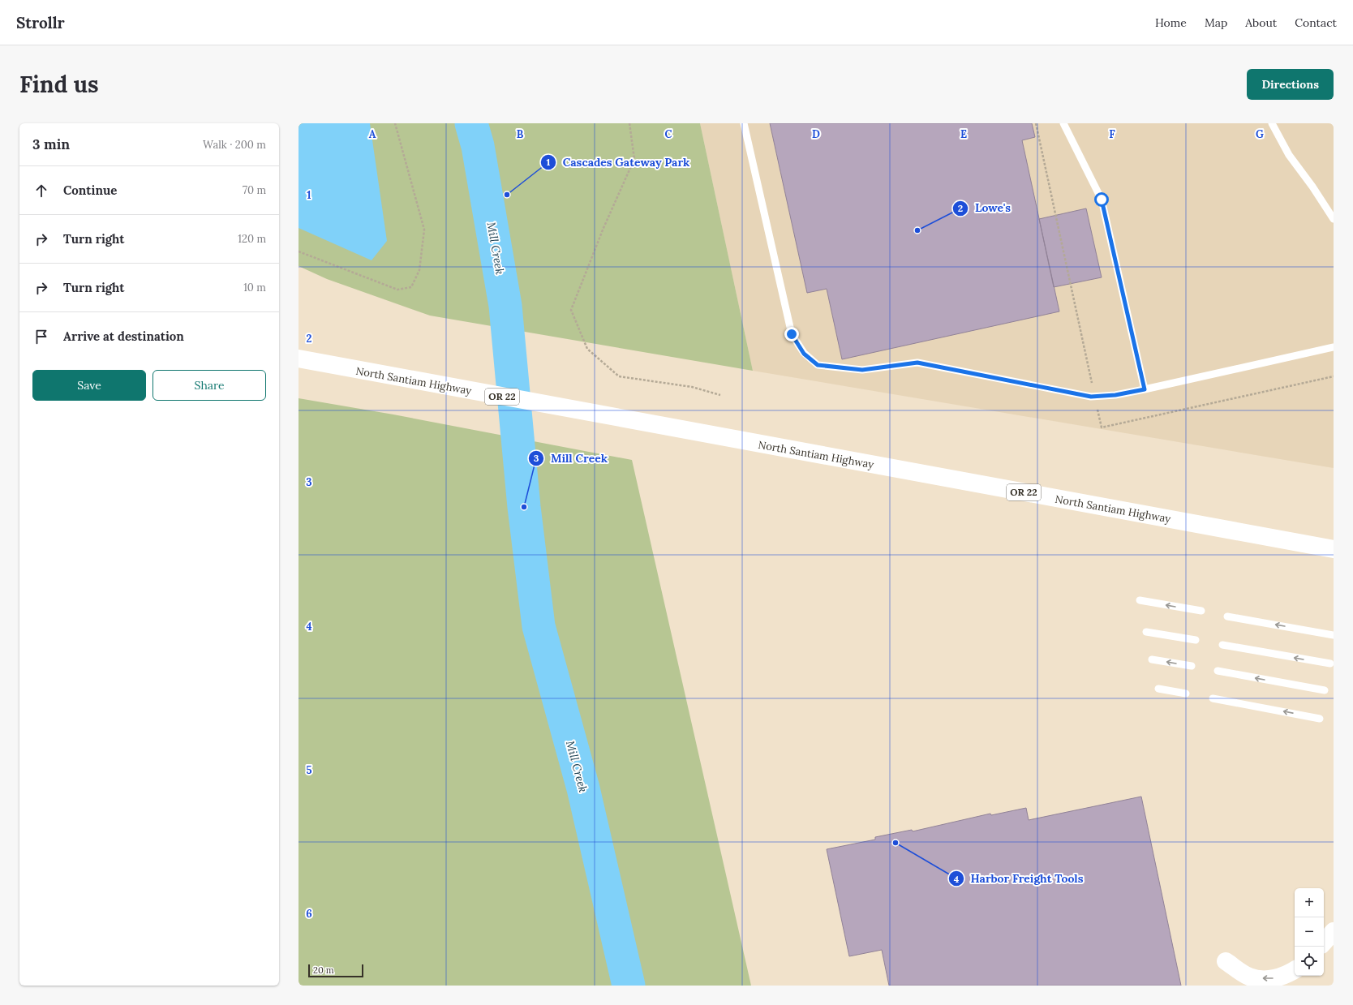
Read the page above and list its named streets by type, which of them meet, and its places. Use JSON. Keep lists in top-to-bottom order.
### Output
{
  "streets": {
    "main road": ["North Santiam Highway", "OR 22"]
  },
  "water": ["Mill Creek"],
  "places": [
    "Cascades Gateway Park",
    "Lowe's",
    "Mill Creek",
    "Harbor Freight Tools"
  ],
  "scale_bar": "20 m",
  "page": {
    "header": "Strollr",
    "nav": [
      "Home",
      "Map",
      "About",
      "Contact"
    ],
    "buttons": [
      "Directions",
      ["Save", "Share"]
    ],
    "title": "Find us",
    "heading": ["3 min", "Walk · 200 m"],
    "list": [
      ["Continue", "70 m"],
      ["Turn right", "120 m"],
      ["Turn right", "10 m"],
      "Arrive at destination"
    ],
    "map_buttons": ["+", "−"],
    "scale": "20 m"
  },
  "grid": {
    "columns": [
      "A",
      "B",
      "C",
      "D",
      "E",
      "F",
      "G"
    ],
    "rows": [
      "1",
      "2",
      "3",
      "4",
      "5",
      "6"
    ]
  }
}
